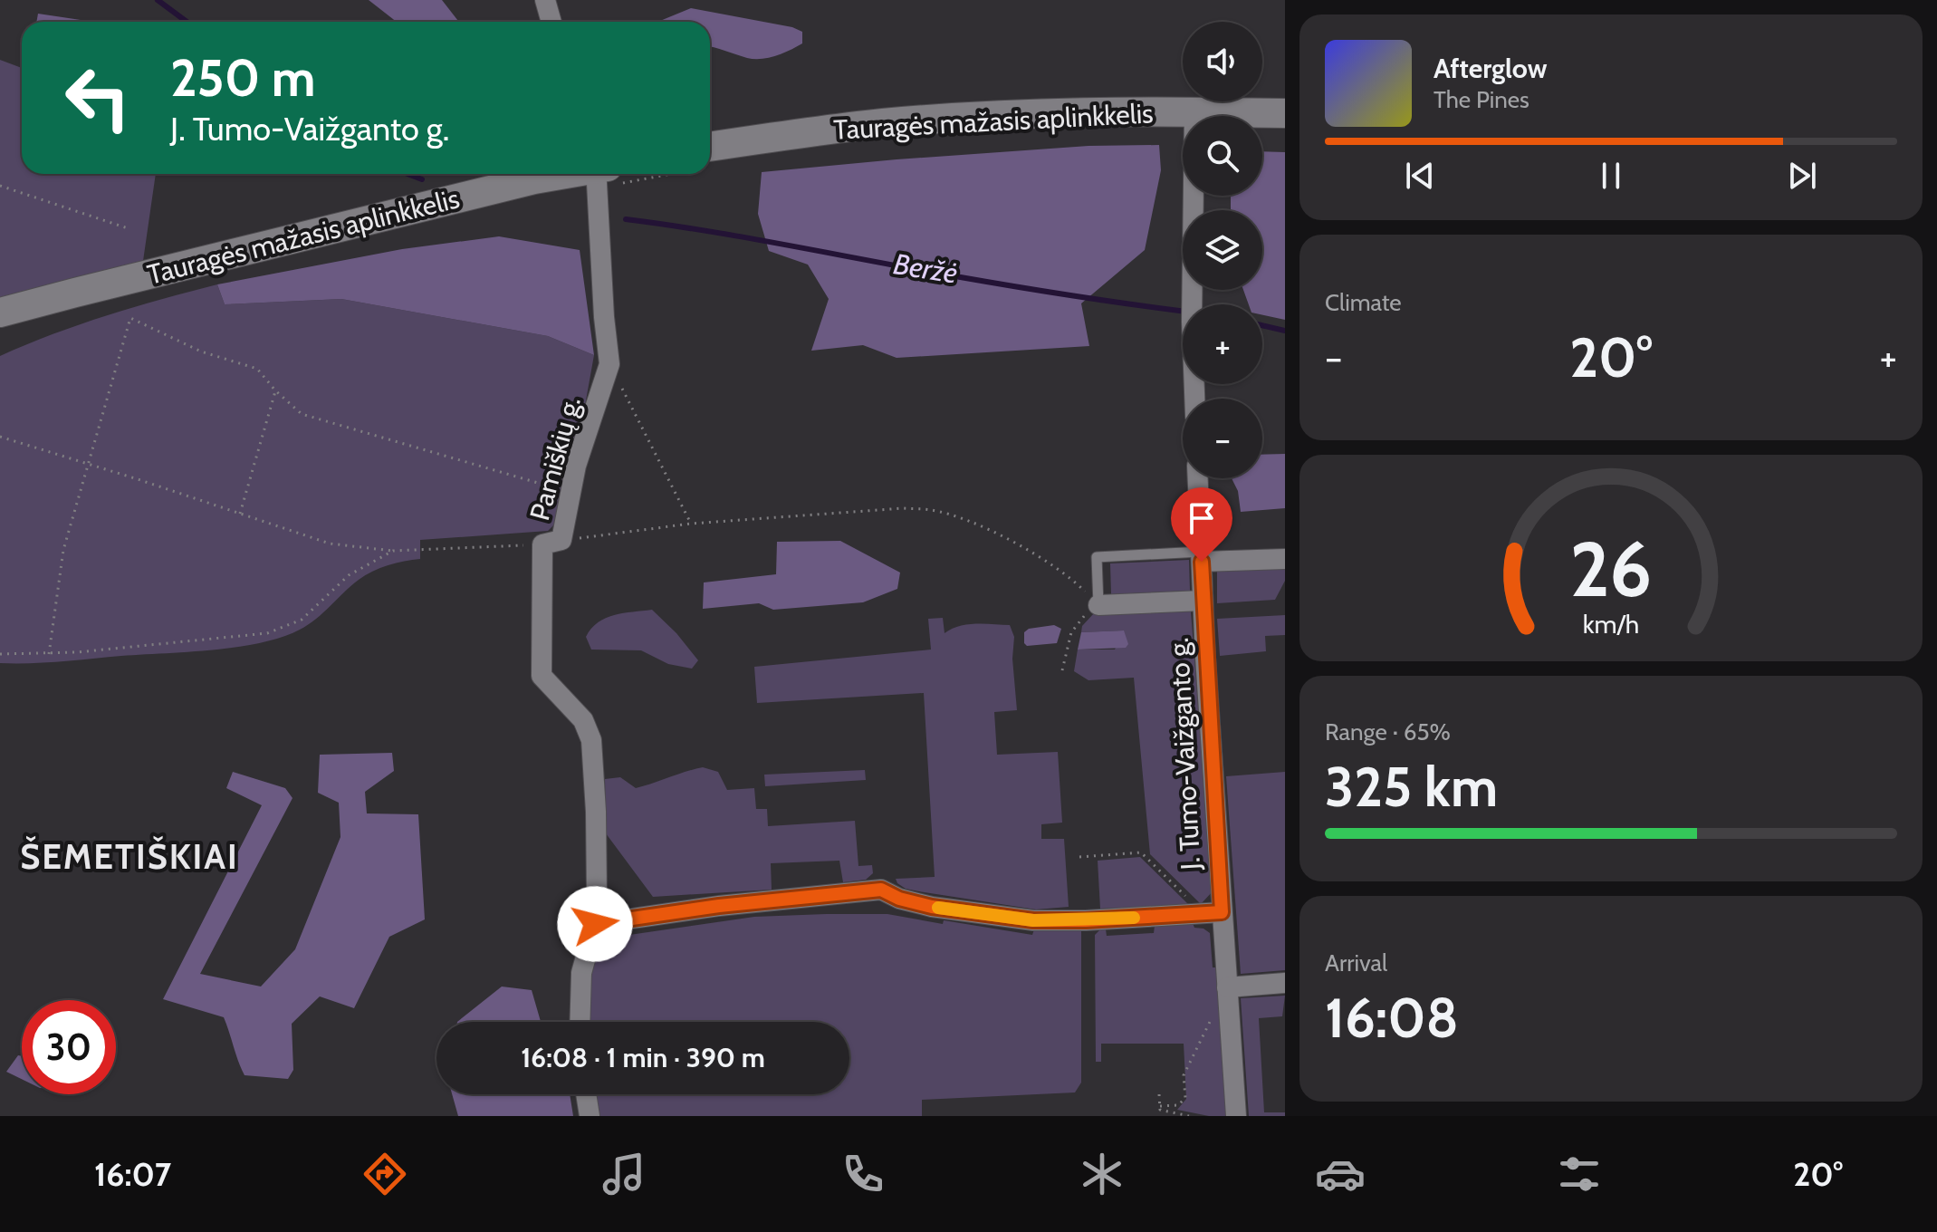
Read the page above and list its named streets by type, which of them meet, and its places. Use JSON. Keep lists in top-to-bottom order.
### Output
{
  "streets": {
    "main road": ["Tauragės mažasis aplinkkelis"],
    "street": ["Pamiškių g.", "J. Tumo-Vaižganto g."]
  },
  "districts": ["ŠEMETIŠKIAI"],
  "water": ["Beržė"],
  "page": {
    "map_buttons": ["+", "−"],
    "turn": ["250 m", "J. Tumo-Vaižganto g."],
    "song": ["Afterglow", "The Pines"],
    "tile": [
      "Climate",
      ["Range · 65%", "325 km"],
      ["Arrival", "16:08"]
    ],
    "heat": ["−", "20°", "+"],
    "limit": "30",
    "trip": "16:08 · 1 min · 390 m",
    "tabs": ["16:07", "20°"],
    "gauge": ["26", "km/h"]
  }
}
